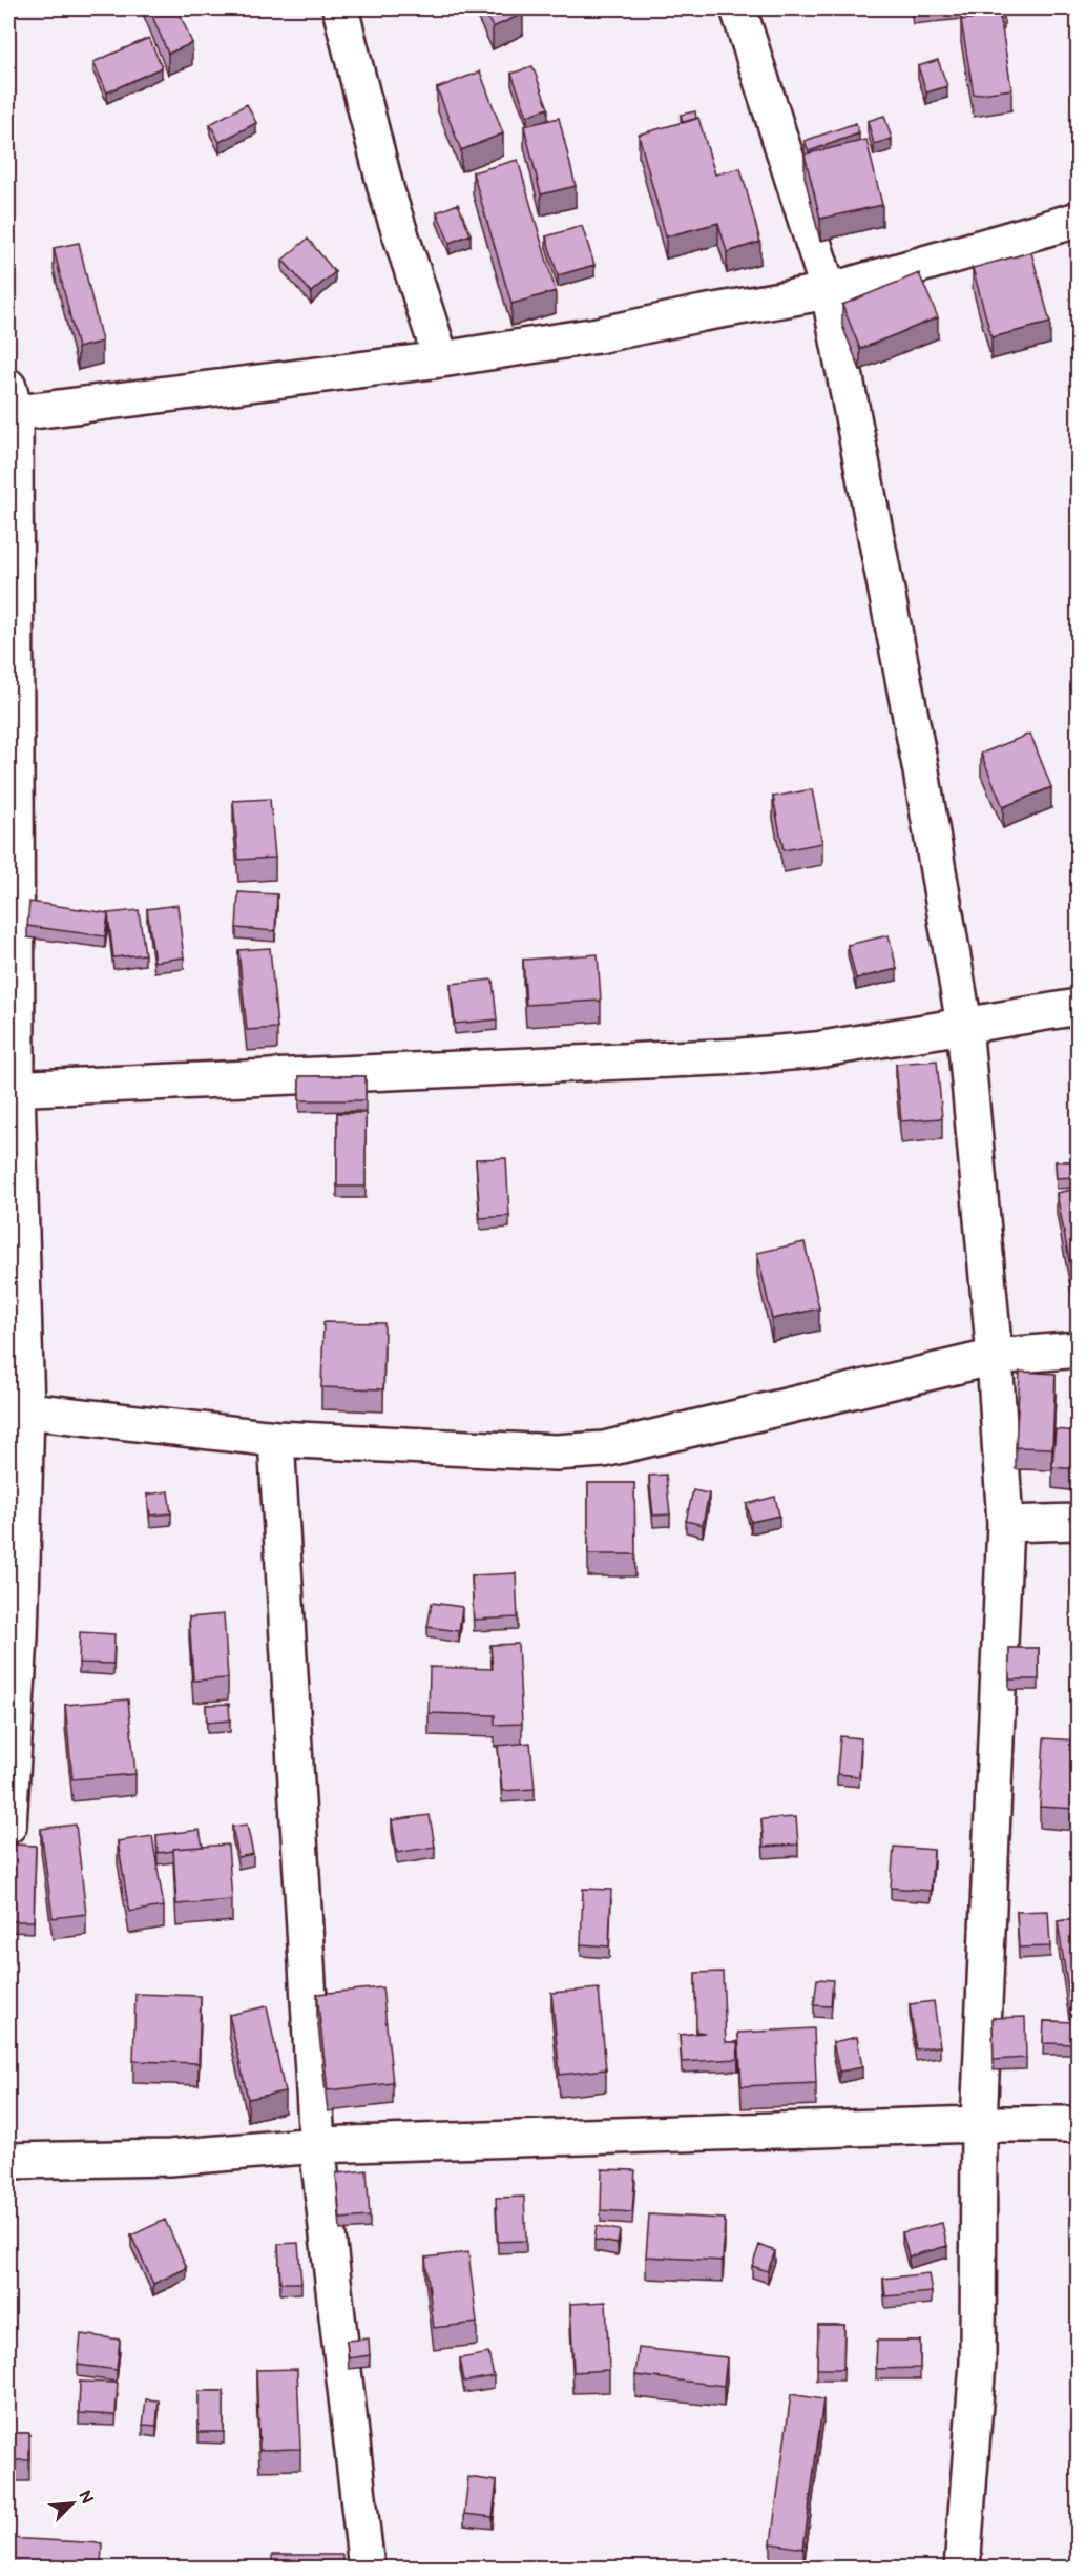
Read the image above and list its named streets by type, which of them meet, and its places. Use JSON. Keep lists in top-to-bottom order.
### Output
{
  "north": "top right"
}
